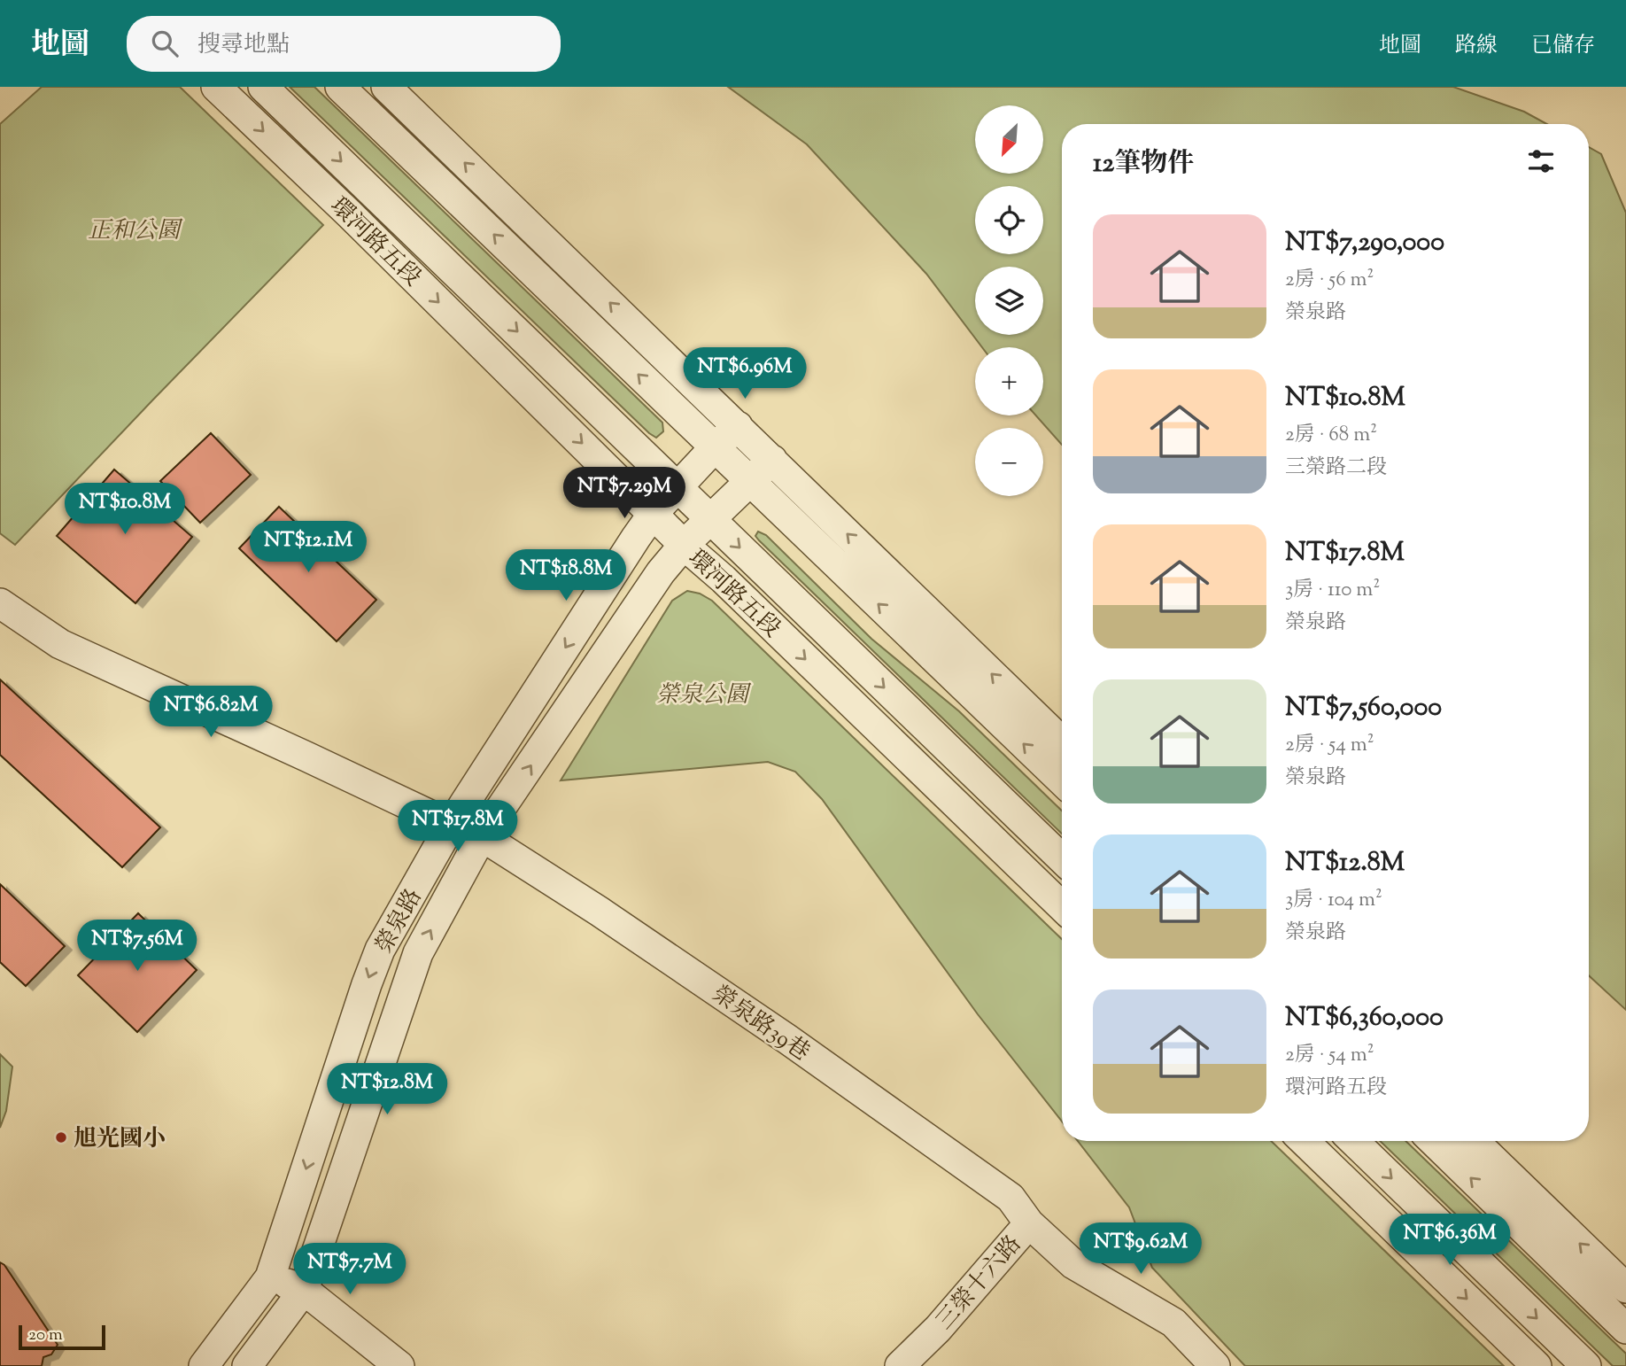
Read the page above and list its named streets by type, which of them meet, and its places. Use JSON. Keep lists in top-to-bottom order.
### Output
{
  "streets": {
    "street": [
      "環河路五段",
      "榮泉路",
      "榮泉路39巷",
      "三榮十六路"
    ]
  },
  "crossings": [
    ["環河路五段", "榮泉路"],
    ["榮泉路", "榮泉路39巷"],
    ["榮泉路39巷", "三榮十六路"]
  ],
  "parks": ["正和公園", "榮泉公園"],
  "places": ["旭光國小"],
  "scale_bar": "20 m",
  "north": "bottom left",
  "page": {
    "header": "地圖",
    "search": "搜尋地點",
    "nav": ["地圖", "路線", "已儲存"],
    "map_buttons": ["+", "−"],
    "heading": "12筆物件",
    "list": [
      {
        "name": "NT$7,290,000",
        "note": "2房 · 56 m² · 榮泉路"
      },
      {
        "name": "NT$10.8M",
        "note": "2房 · 68 m² · 三榮路二段"
      },
      {
        "name": "NT$17.8M",
        "note": "3房 · 110 m² · 榮泉路"
      },
      {
        "name": "NT$7,560,000",
        "note": "2房 · 54 m² · 榮泉路"
      },
      {
        "name": "NT$12.8M",
        "note": "3房 · 104 m² · 榮泉路"
      },
      {
        "name": "NT$6,360,000",
        "note": "2房 · 54 m² · 環河路五段"
      }
    ],
    "price": [
      "NT$6.96M",
      "NT$7.29M",
      "NT$10.8M",
      "NT$12.1M",
      "NT$18.8M",
      "NT$6.82M",
      "NT$17.8M",
      "NT$7.56M",
      "NT$12.8M",
      "NT$6.36M",
      "NT$9.62M",
      "NT$7.7M"
    ],
    "scale": "20 m"
  }
}
